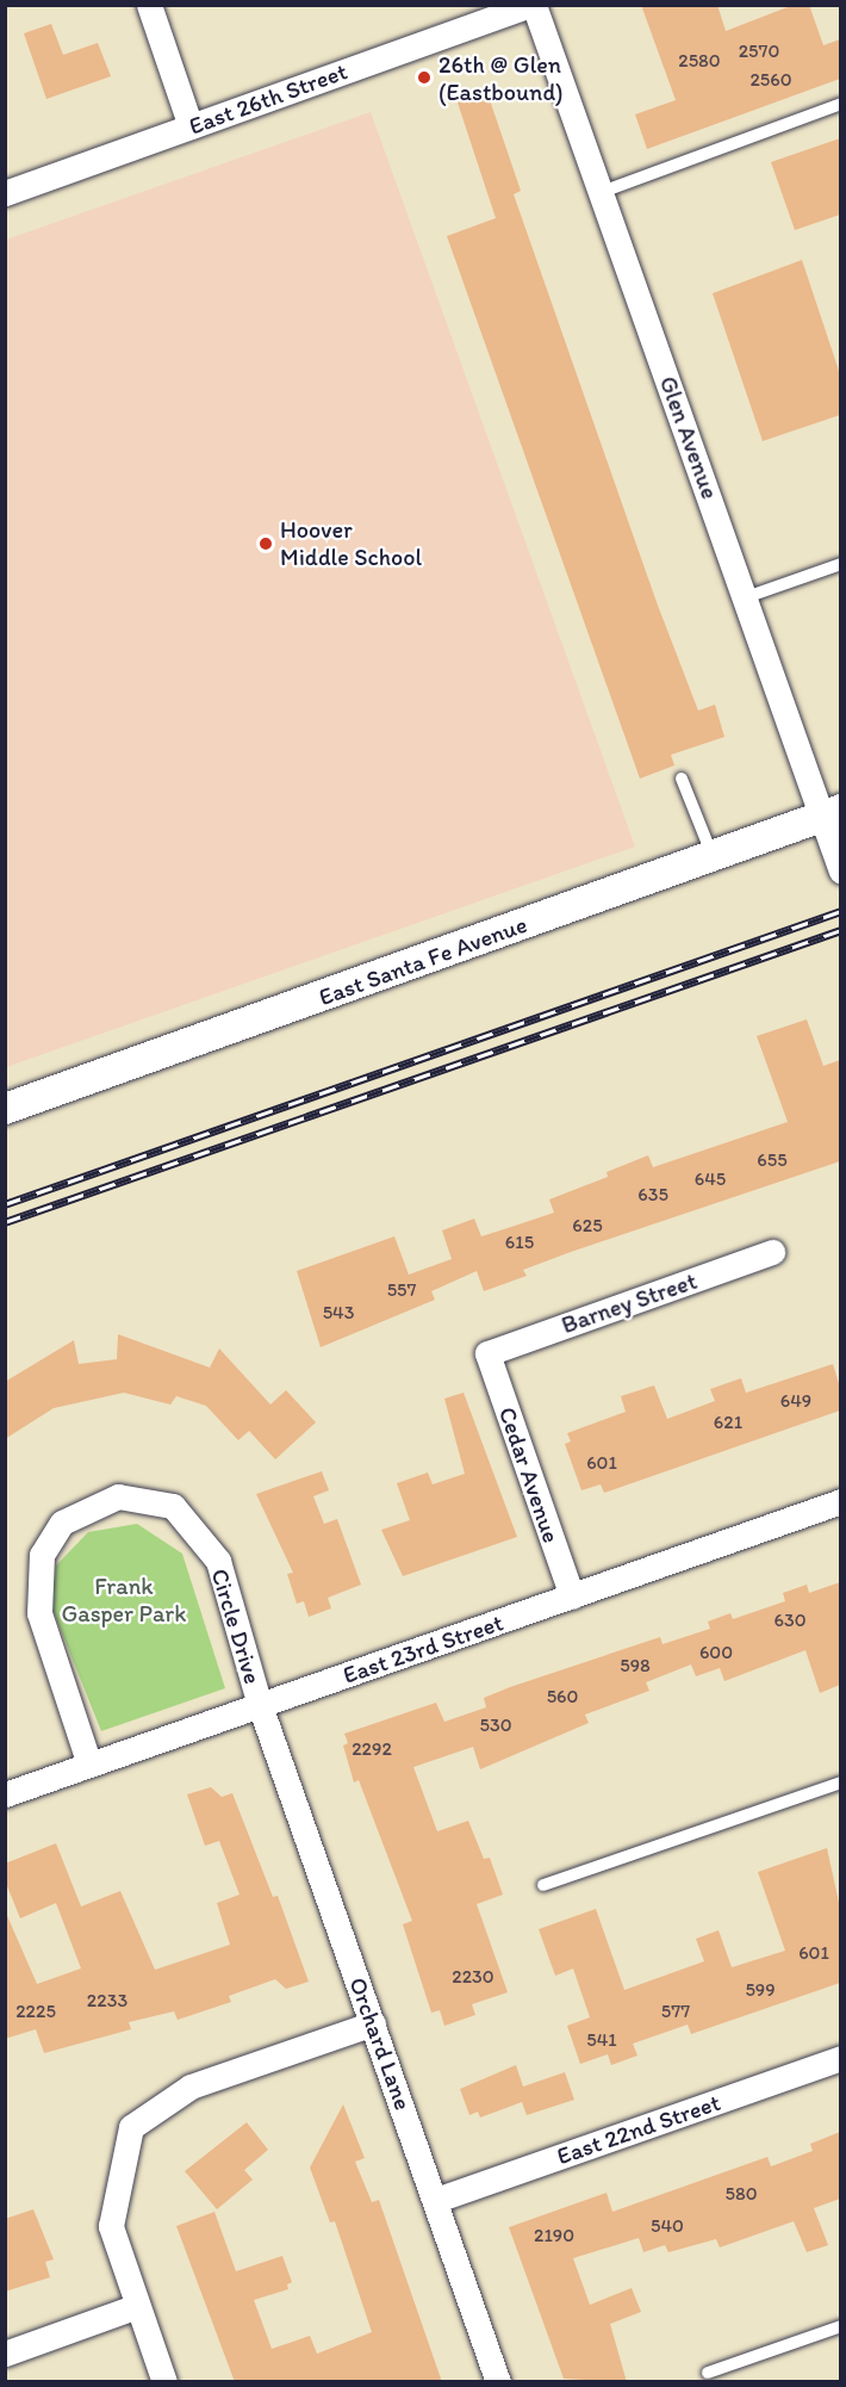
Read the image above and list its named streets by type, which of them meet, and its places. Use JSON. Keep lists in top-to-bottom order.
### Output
{
  "streets": {
    "street": [
      "East 26th Street",
      "Glen Avenue",
      "East Santa Fe Avenue",
      "Barney Street",
      "Cedar Avenue",
      "Circle Drive",
      "East 23rd Street",
      "Orchard Lane",
      "East 22nd Street"
    ]
  },
  "crossings": [
    ["East 26th Street", "Glen Avenue"],
    ["Glen Avenue", "East Santa Fe Avenue"],
    ["Barney Street", "Cedar Avenue"],
    ["Cedar Avenue", "East 23rd Street"],
    ["Circle Drive", "East 23rd Street"],
    ["Circle Drive", "Orchard Lane"],
    ["East 23rd Street", "Orchard Lane"],
    ["Orchard Lane", "East 22nd Street"]
  ],
  "parks": ["Frank Gasper Park"],
  "places": ["26th @ Glen (Eastbound)", "Hoover Middle School"],
  "house_numbers": [
    "2570",
    "2580",
    "2560",
    "655",
    "645",
    "635",
    "625",
    "615",
    "557",
    "543",
    "649",
    "621",
    "601",
    "630",
    "600",
    "598",
    "560",
    "530",
    "2292",
    "601",
    "2230",
    "599",
    "2233",
    "2225",
    "577",
    "541",
    "580",
    "540",
    "2190"
  ]
}
